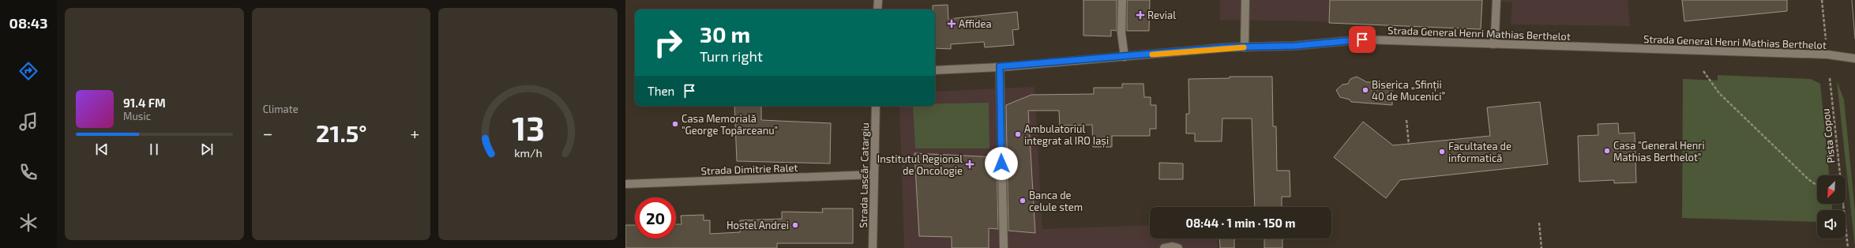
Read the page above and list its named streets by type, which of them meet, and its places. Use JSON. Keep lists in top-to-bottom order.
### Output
{
  "streets": {
    "street": ["Strada General Henri Mathias Berthelot", "Strada Dimitrie Ralet", "Strada Lascăr Catargiu"],
    "path": ["Pista Copou"]
  },
  "crossings": [
    ["Strada Dimitrie Ralet", "Strada Lascăr Catargiu"]
  ],
  "places": {
    "health": ["Revial", "Affidea", "Institutul Regional de Oncologie"],
    "other": [
      "Biserica „Sfinții 40 de Mucenici”",
      "Casa Memorială \"George Topârceanu\"",
      "Ambulatoriul integrat al IRO Iași",
      "Casa \"General Henri Mathias Berthelot\"",
      "Facultatea de informatică",
      "Banca de celule stem",
      "Hostel Andrei"
    ]
  },
  "north": "bottom left",
  "page": {
    "tabs": "08:43",
    "tile": "Climate",
    "turn": ["30 m", "Turn right"],
    "then": "Then",
    "song": ["91.4 FM", "Music"],
    "heat": ["−", "21.5°", "+"],
    "limit": "20",
    "trip": "08:44 · 1 min · 150 m",
    "gauge": ["13", "km/h"]
  }
}
